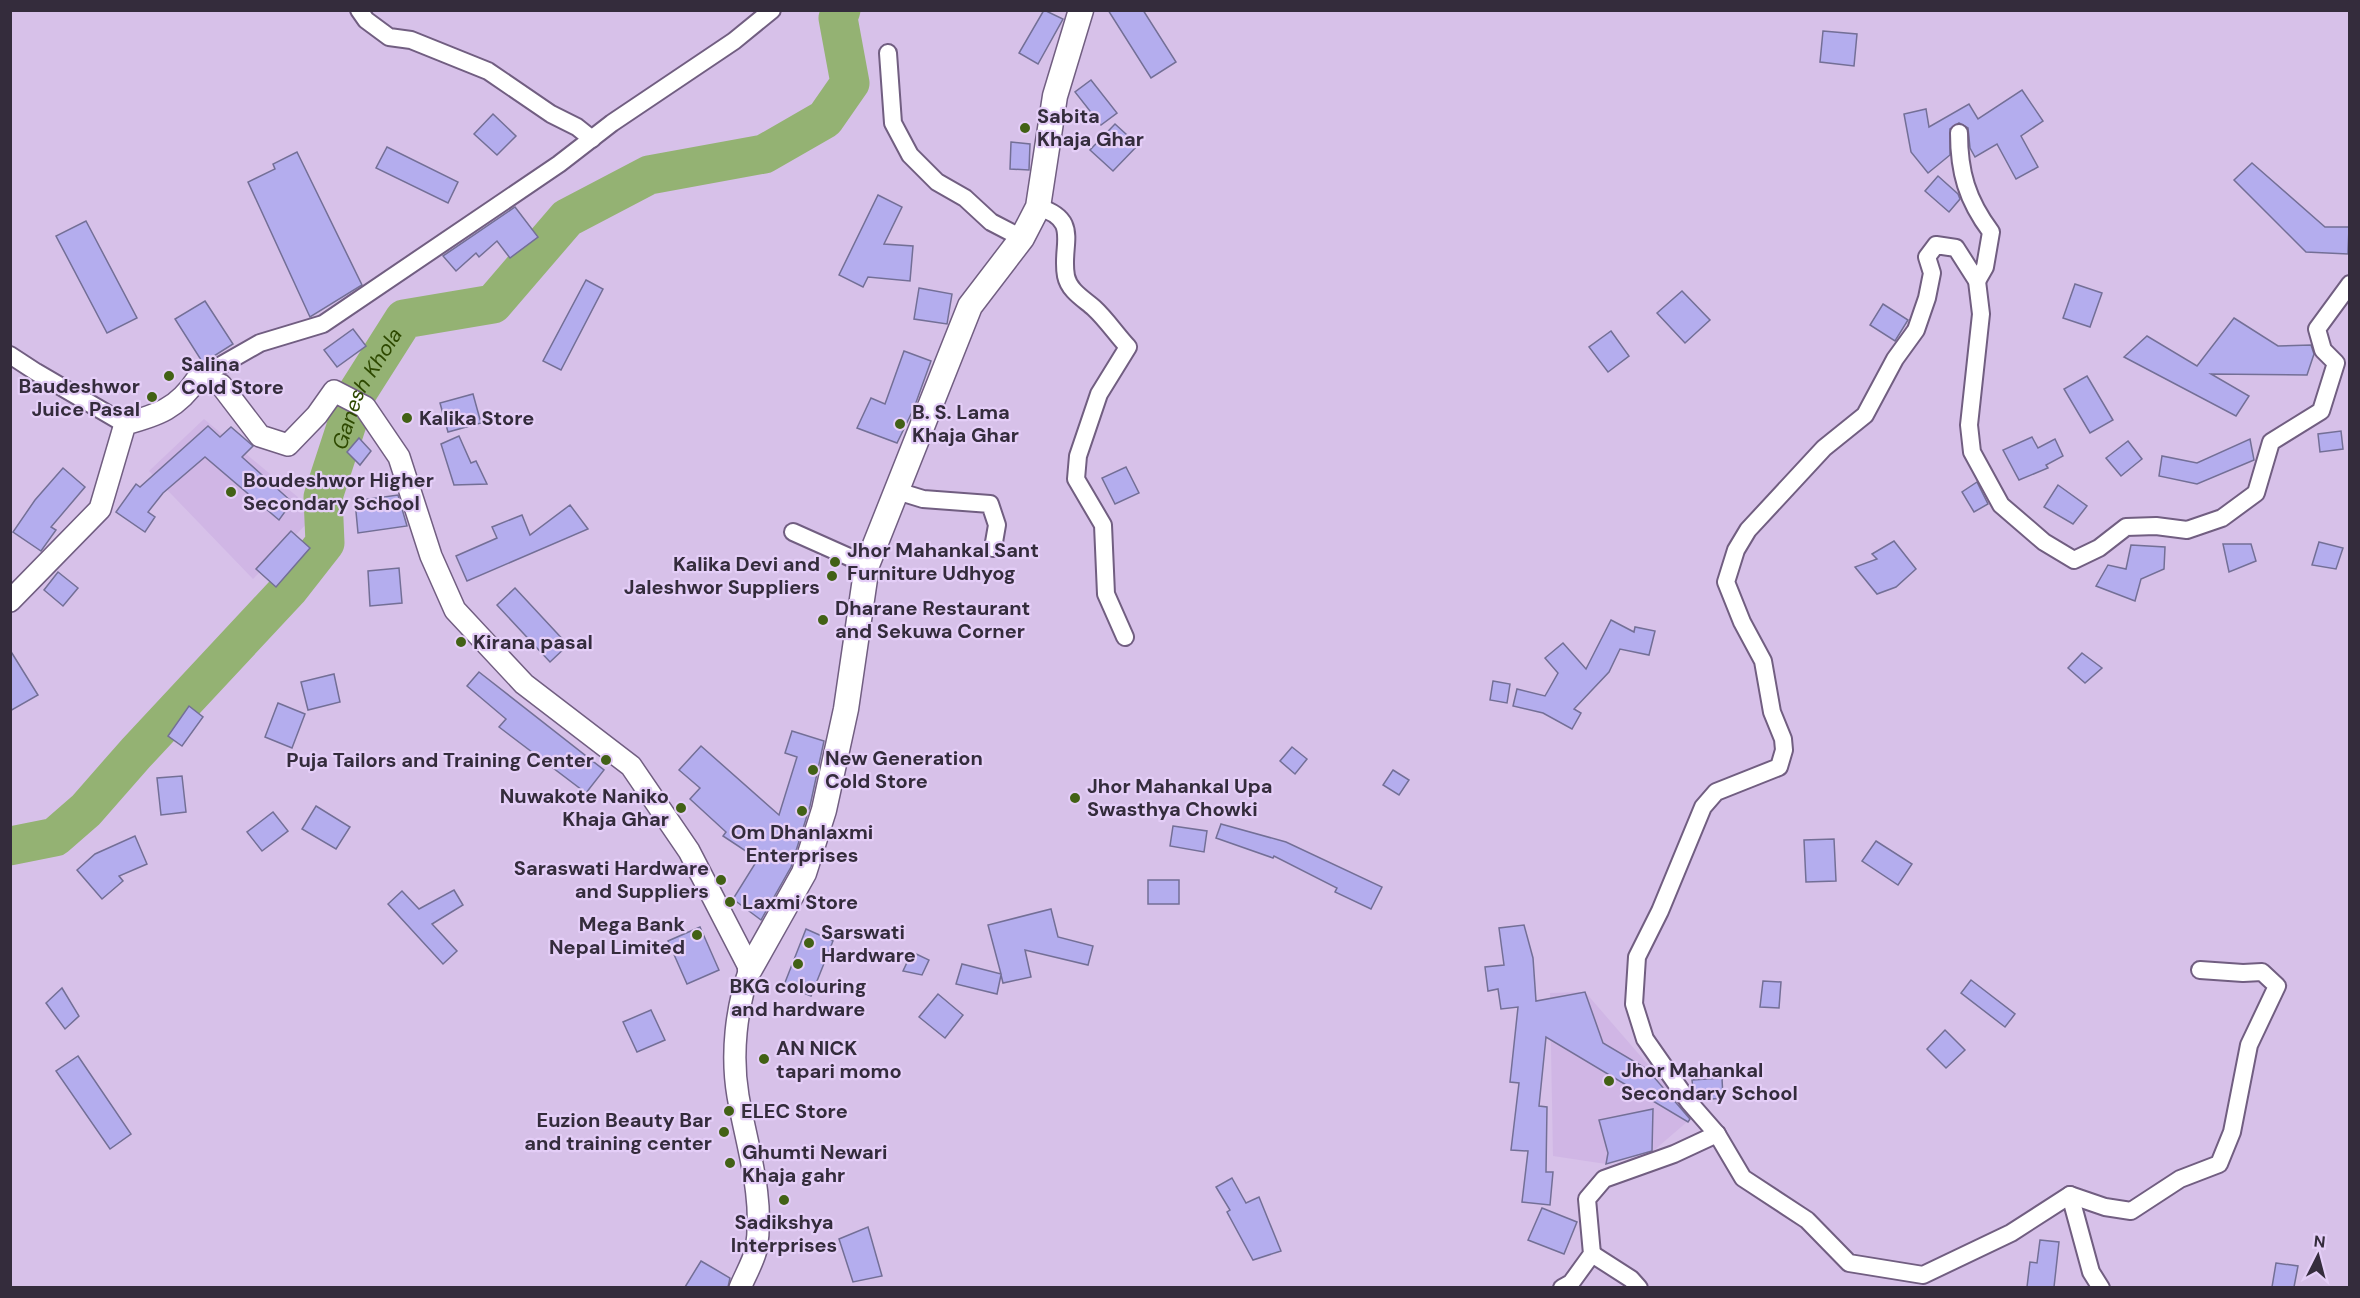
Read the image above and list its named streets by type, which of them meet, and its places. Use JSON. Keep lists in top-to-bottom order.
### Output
{
  "water": ["Ganesh Khola"],
  "places": [
    "Sabita Khaja Ghar",
    "Salina Cold Store",
    "Baudeshwor Juice Pasal",
    "Kalika Store",
    "B. S. Lama Khaja Ghar",
    "Boudeshwor Higher Secondary School",
    "Jhor Mahankal Sant Furniture Udhyog",
    "Kalika Devi and Jaleshwor Suppliers",
    "Dharane Restaurant and Sekuwa Corner",
    "Kirana pasal",
    "Puja Tailors and Training Center",
    "New Generation Cold Store",
    "Jhor Mahankal Upa Swasthya Chowki",
    "Nuwakote Naniko Khaja Ghar",
    "Om Dhanlaxmi Enterprises",
    "Saraswati Hardware and Suppliers",
    "Laxmi Store",
    "Mega Bank Nepal Limited",
    "Sarswati Hardware",
    "BKG colouring and hardware",
    "AN NICK tapari momo",
    "Jhor Mahankal Secondary School",
    "ELEC Store",
    "Euzion Beauty Bar and training center",
    "Ghumti Newari Khaja gahr",
    "Sadikshya Interprises"
  ],
  "north": "top"
}
